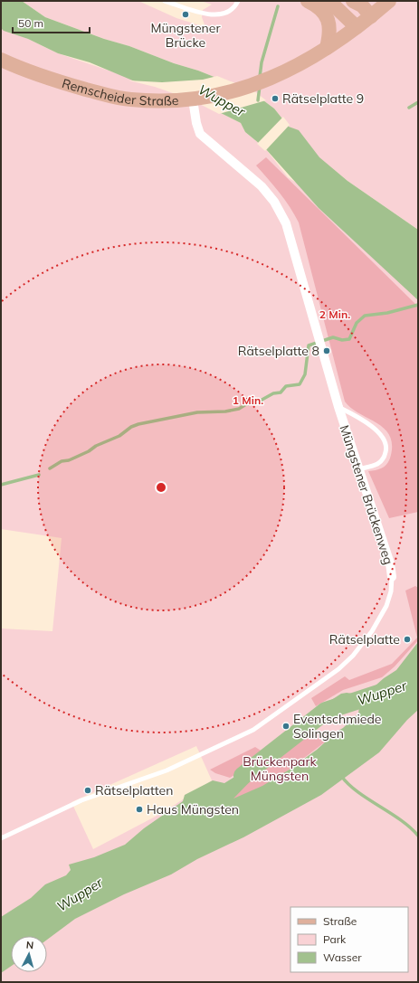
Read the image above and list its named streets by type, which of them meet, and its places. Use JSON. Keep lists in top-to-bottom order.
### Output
{
  "streets": {
    "main road": ["Remscheider Straße"],
    "street": ["Müngstener Brückenweg"]
  },
  "crossings": [
    ["Remscheider Straße", "Müngstener Brückenweg"]
  ],
  "water": ["Wupper"],
  "parks": ["Brückenpark Müngsten"],
  "places": [
    "Müngstener Brücke",
    "Rätselplatte 9",
    "Rätselplatte 8",
    "Rätselplatte",
    "Eventschmiede Solingen",
    "Rätselplatten",
    "Haus Müngsten"
  ],
  "legend": ["Straße", "Park", "Wasser"],
  "scale_bar": "50 m",
  "north": "top",
  "rings": ["2 Min.", "1 Min."]
}
